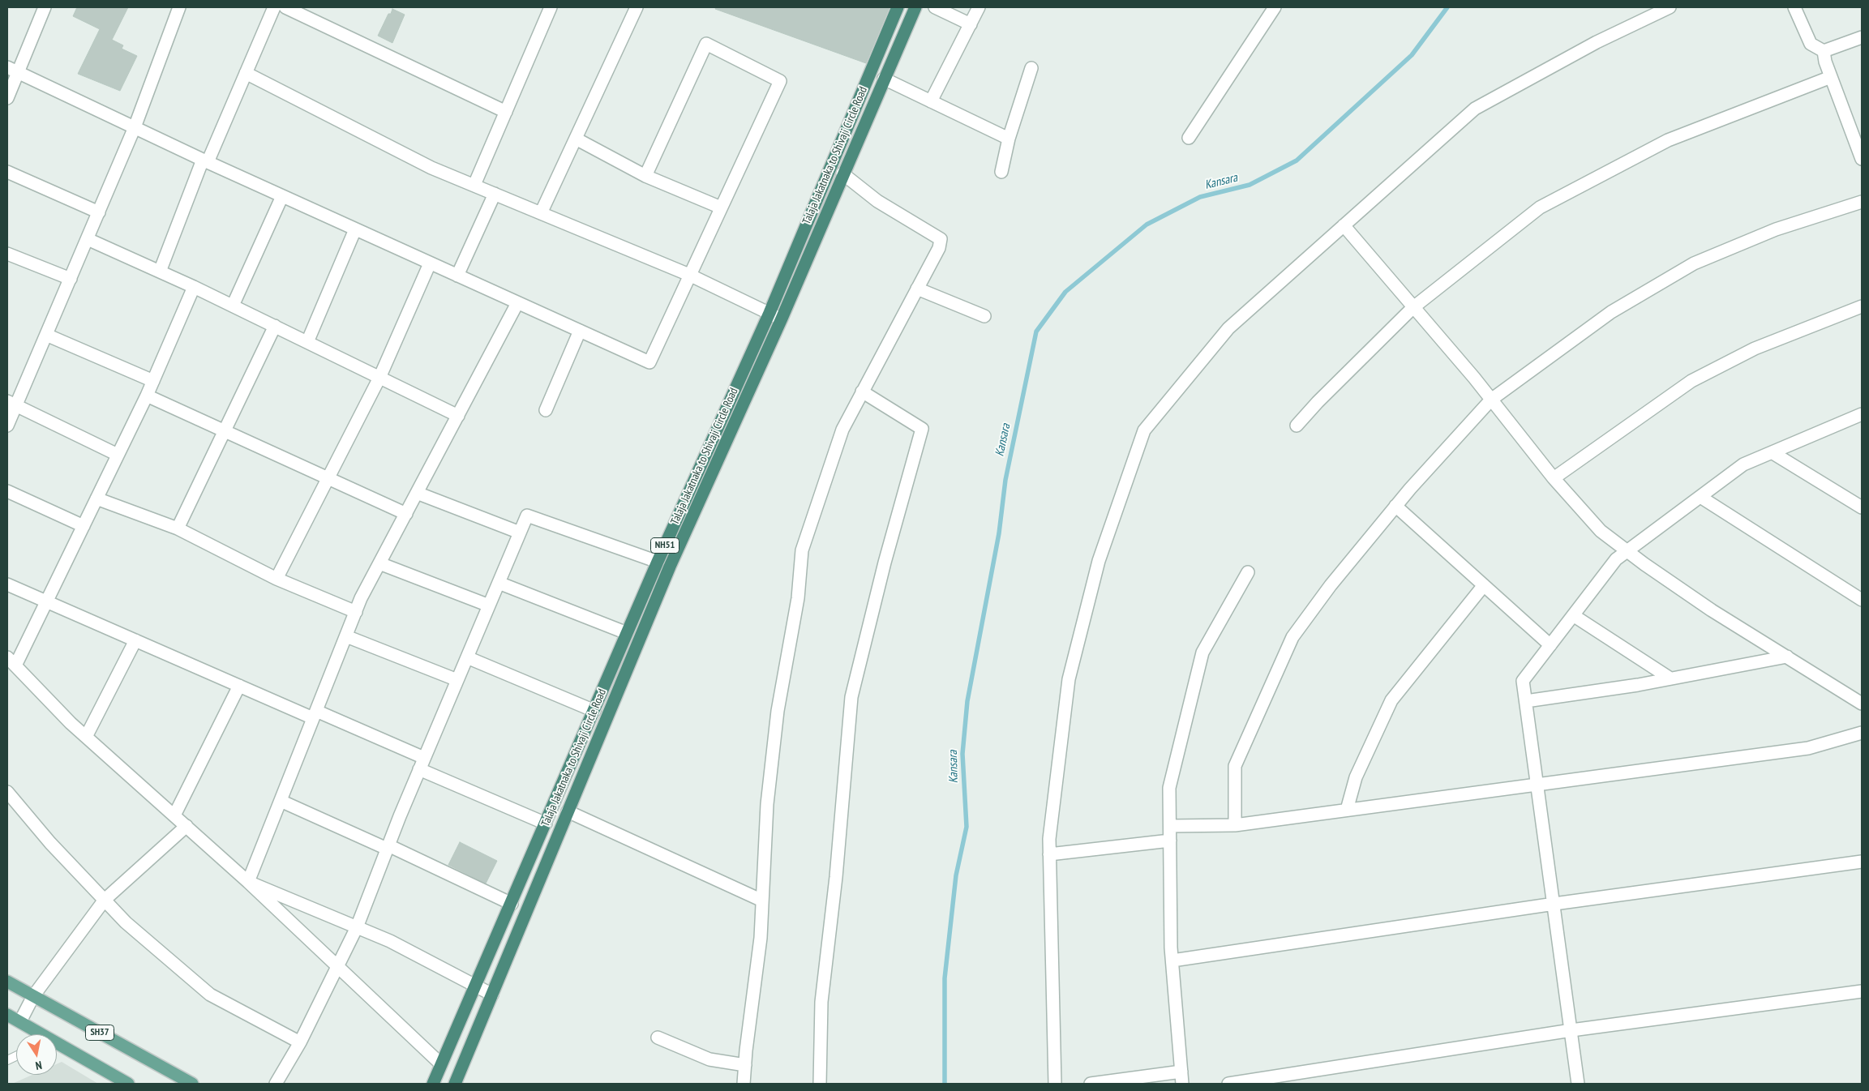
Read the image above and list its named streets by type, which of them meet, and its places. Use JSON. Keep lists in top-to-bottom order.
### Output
{
  "streets": {
    "highway": ["Talaja Jakatnaka to Shivaji Circle Road", "NH51"],
    "main road": ["SH37"]
  },
  "water": ["Kansara"],
  "north": "bottom"
}
